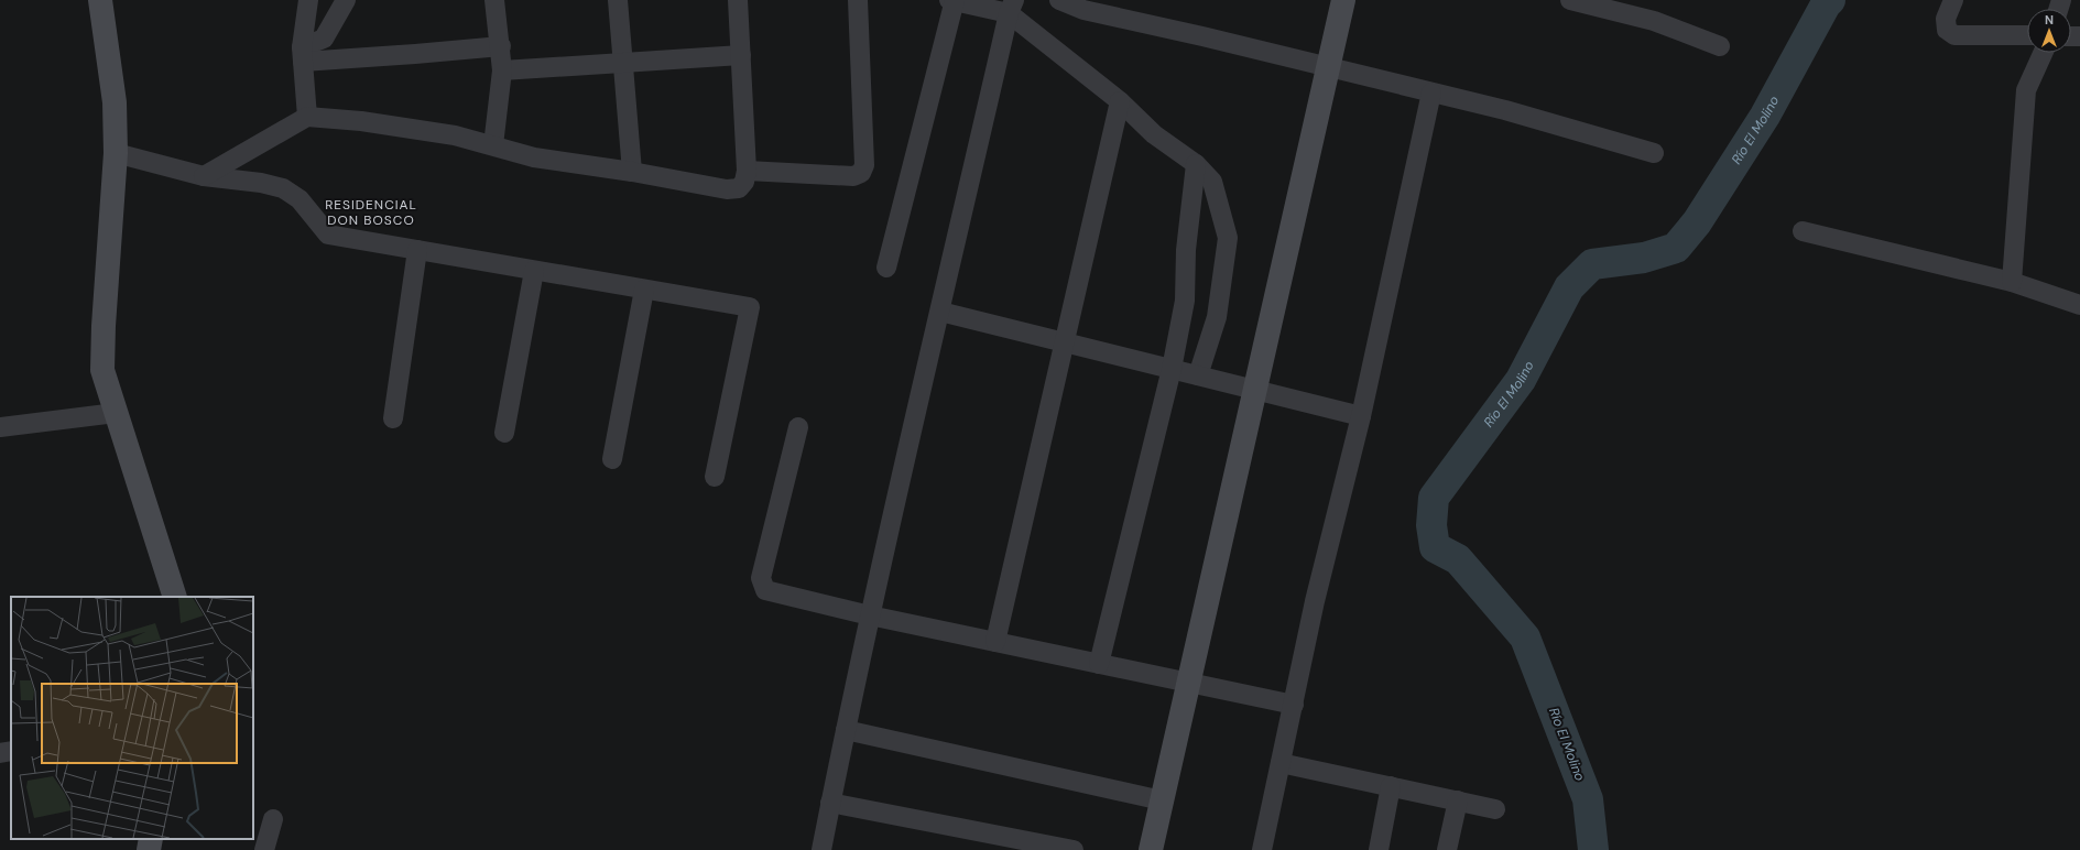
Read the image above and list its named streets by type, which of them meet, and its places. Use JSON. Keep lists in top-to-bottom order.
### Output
{
  "districts": ["RESIDENCIAL DON BOSCO"],
  "water": ["Río El Molino"],
  "north": "top"
}
